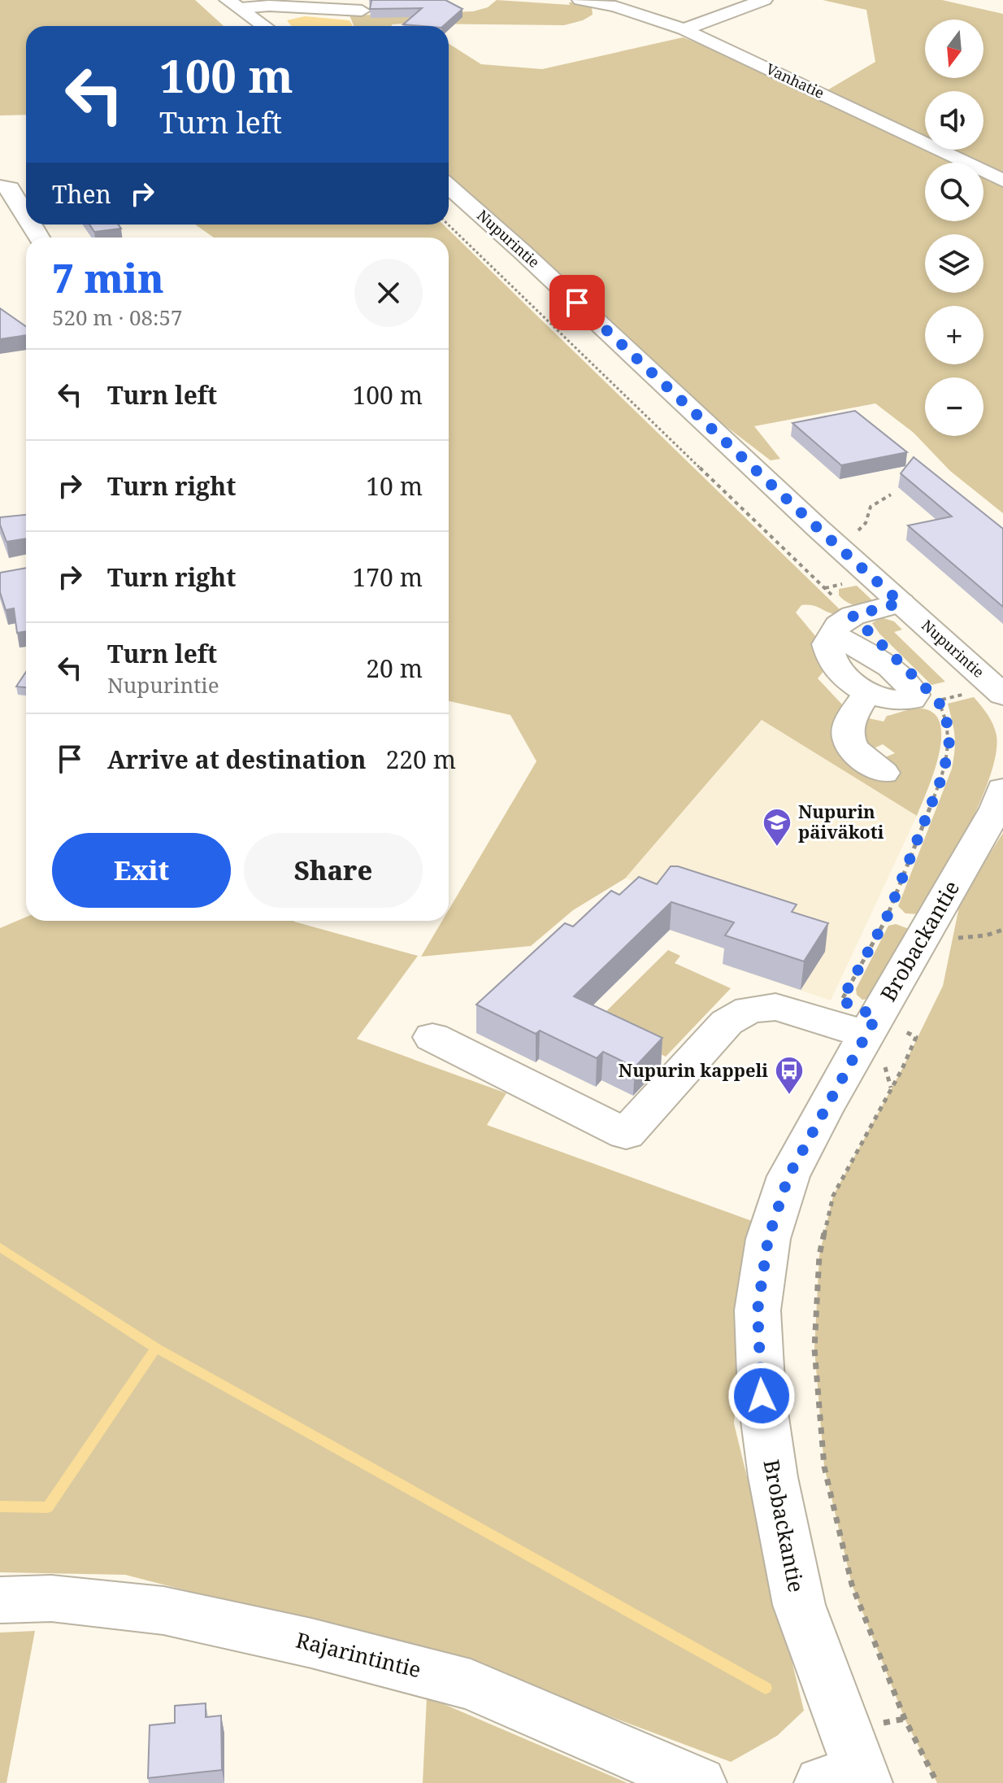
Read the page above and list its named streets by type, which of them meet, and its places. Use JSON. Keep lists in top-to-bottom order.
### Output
{
  "streets": {
    "street": [
      "Vanhatie",
      "Nupurintie",
      "Brobackantie",
      "Rajarintintie"
    ]
  },
  "places": {
    "school or university": ["Nupurin päiväkoti"],
    "bus stop": ["Nupurin kappeli"]
  },
  "north": "bottom",
  "page": {
    "map_buttons": ["+", "−"],
    "turn": ["100 m", "Turn left"],
    "then": "Then",
    "heading": ["7 min", "520 m · 08:57"],
    "list": [
      {
        "name": "Turn left",
        "value": "100 m"
      },
      {
        "name": "Turn right",
        "value": "10 m"
      },
      {
        "name": "Turn right",
        "value": "170 m"
      },
      {
        "name": "Turn left",
        "note": "Nupurintie",
        "value": "20 m"
      },
      {
        "name": "Arrive at destination",
        "value": "220 m"
      }
    ],
    "buttons": ["Exit", "Share"]
  }
}
